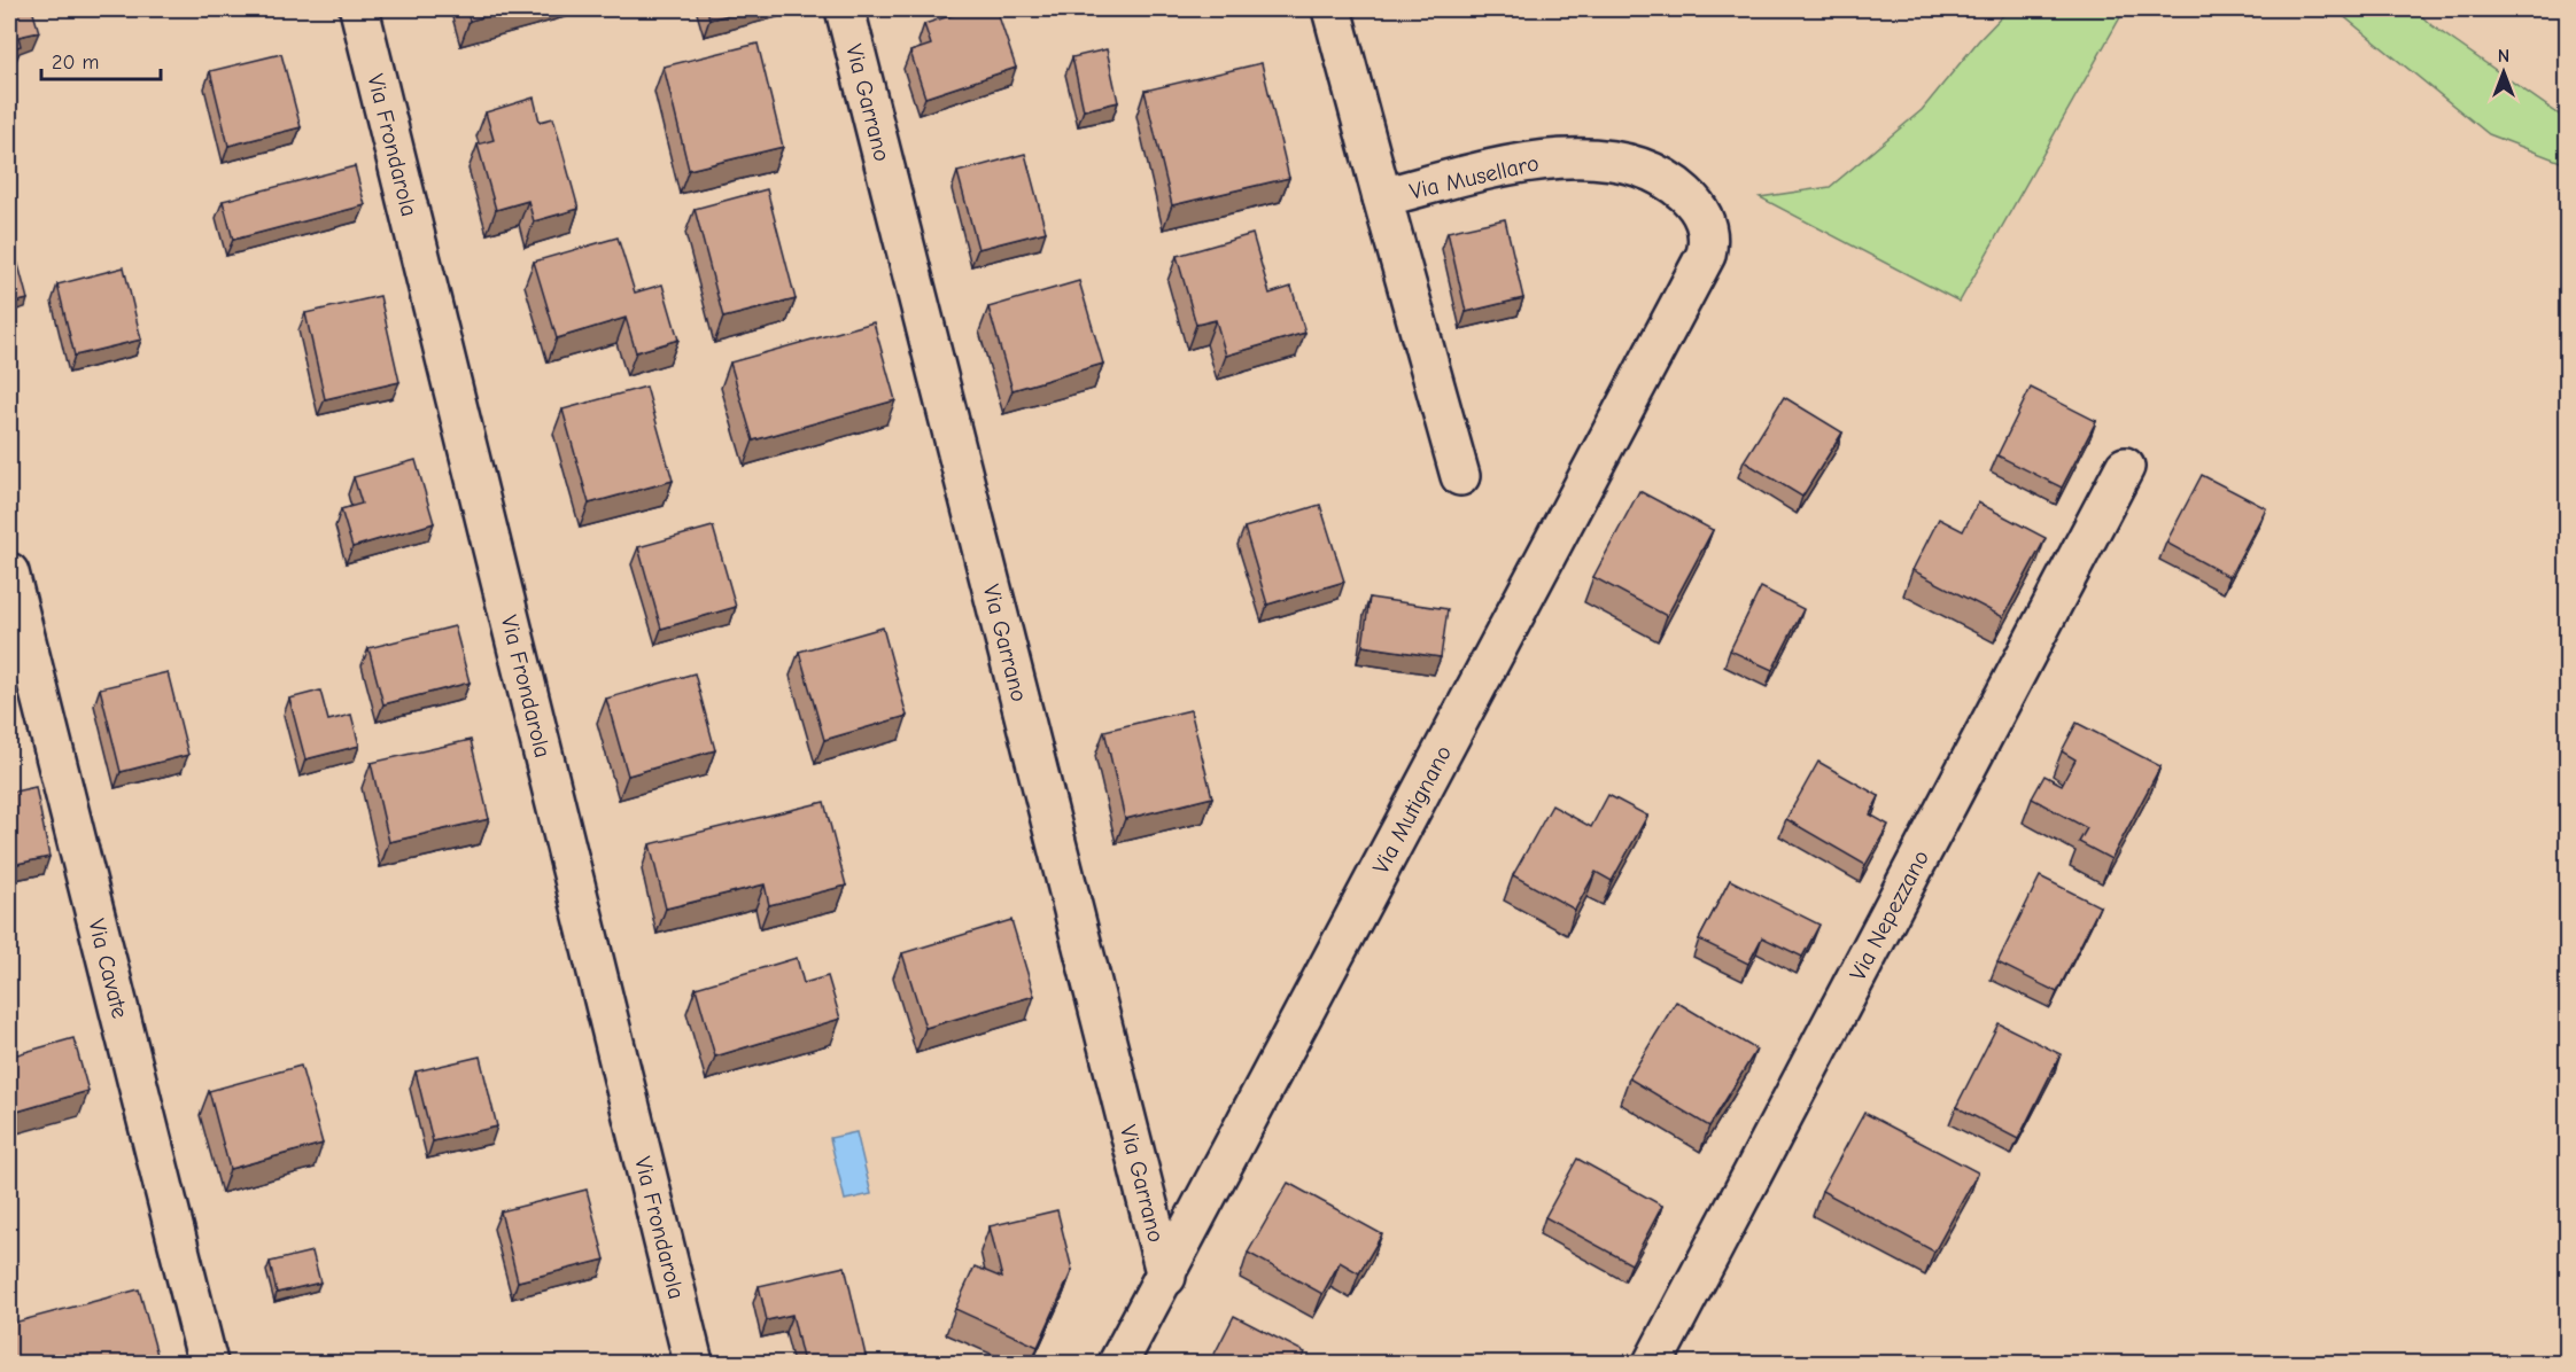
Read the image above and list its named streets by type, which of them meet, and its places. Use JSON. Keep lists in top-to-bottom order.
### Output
{
  "streets": {
    "street": [
      "Via Garrano",
      "Via Frondarola",
      "Via Musellaro",
      "Via Mutignano",
      "Via Nepezzano",
      "Via Cavate"
    ]
  },
  "crossings": [
    ["Via Garrano", "Via Mutignano"],
    ["Via Musellaro", "Via Mutignano"]
  ],
  "scale_bar": "20 m",
  "north": "top"
}
